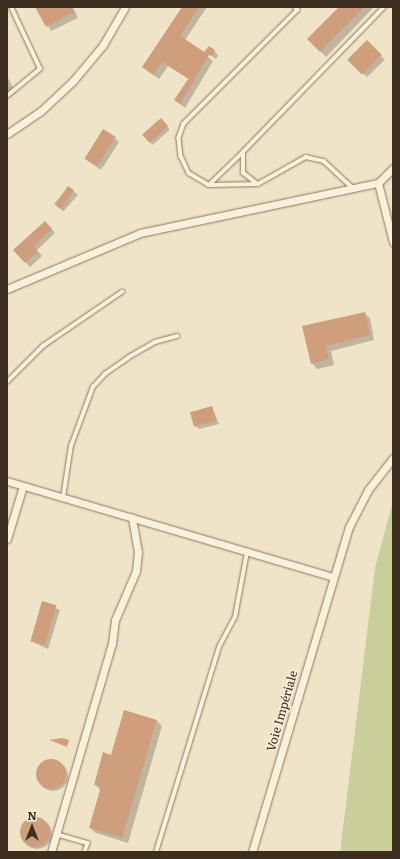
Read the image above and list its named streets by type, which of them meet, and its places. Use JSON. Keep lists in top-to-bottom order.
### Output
{
  "streets": {
    "street": ["Voie Impériale"]
  },
  "north": "top"
}
